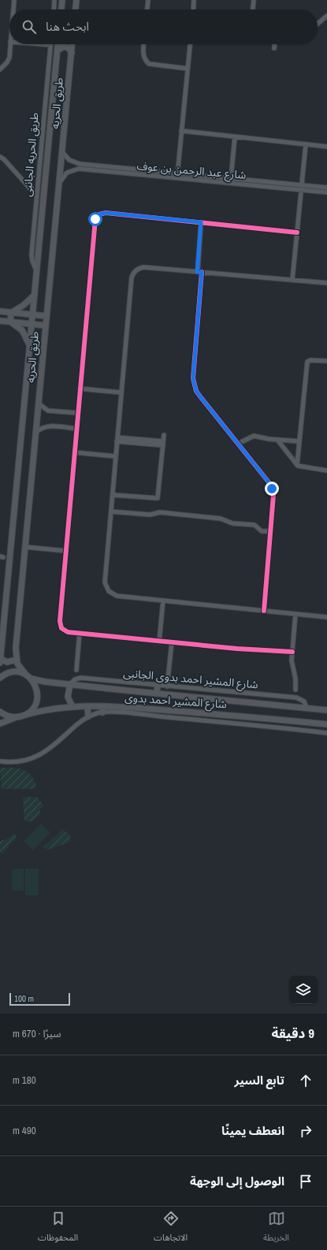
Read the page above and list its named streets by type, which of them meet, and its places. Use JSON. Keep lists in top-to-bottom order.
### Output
{
  "streets": {
    "street": [
      "طريق الحريه",
      "طريق الحريه الجانبى",
      "شارع عبد الرحمن بن عوف",
      "شارع المشير احمد بدوى الجانبى",
      "شارع المشير احمد بدوى"
    ]
  },
  "crossings": [
    ["طريق الحريه", "طريق الحريه الجانبى"],
    ["طريق الحريه", "شارع عبد الرحمن بن عوف"],
    ["طريق الحريه", "شارع المشير احمد بدوى"],
    ["شارع المشير احمد بدوى الجانبى", "شارع المشير احمد بدوى"]
  ],
  "scale_bar": "100 m",
  "page": {
    "search": "ابحث هنا",
    "scale": "100 m",
    "heading": ["9 دقيقة", "سيرًا · 670 m"],
    "list": [
      ["تابع السير", "180 m"],
      ["انعطف يمينًا", "490 m"],
      "الوصول إلى الوجهة"
    ],
    "nav": ["الخريطة", "الاتجاهات", "المحفوظات"]
  }
}
